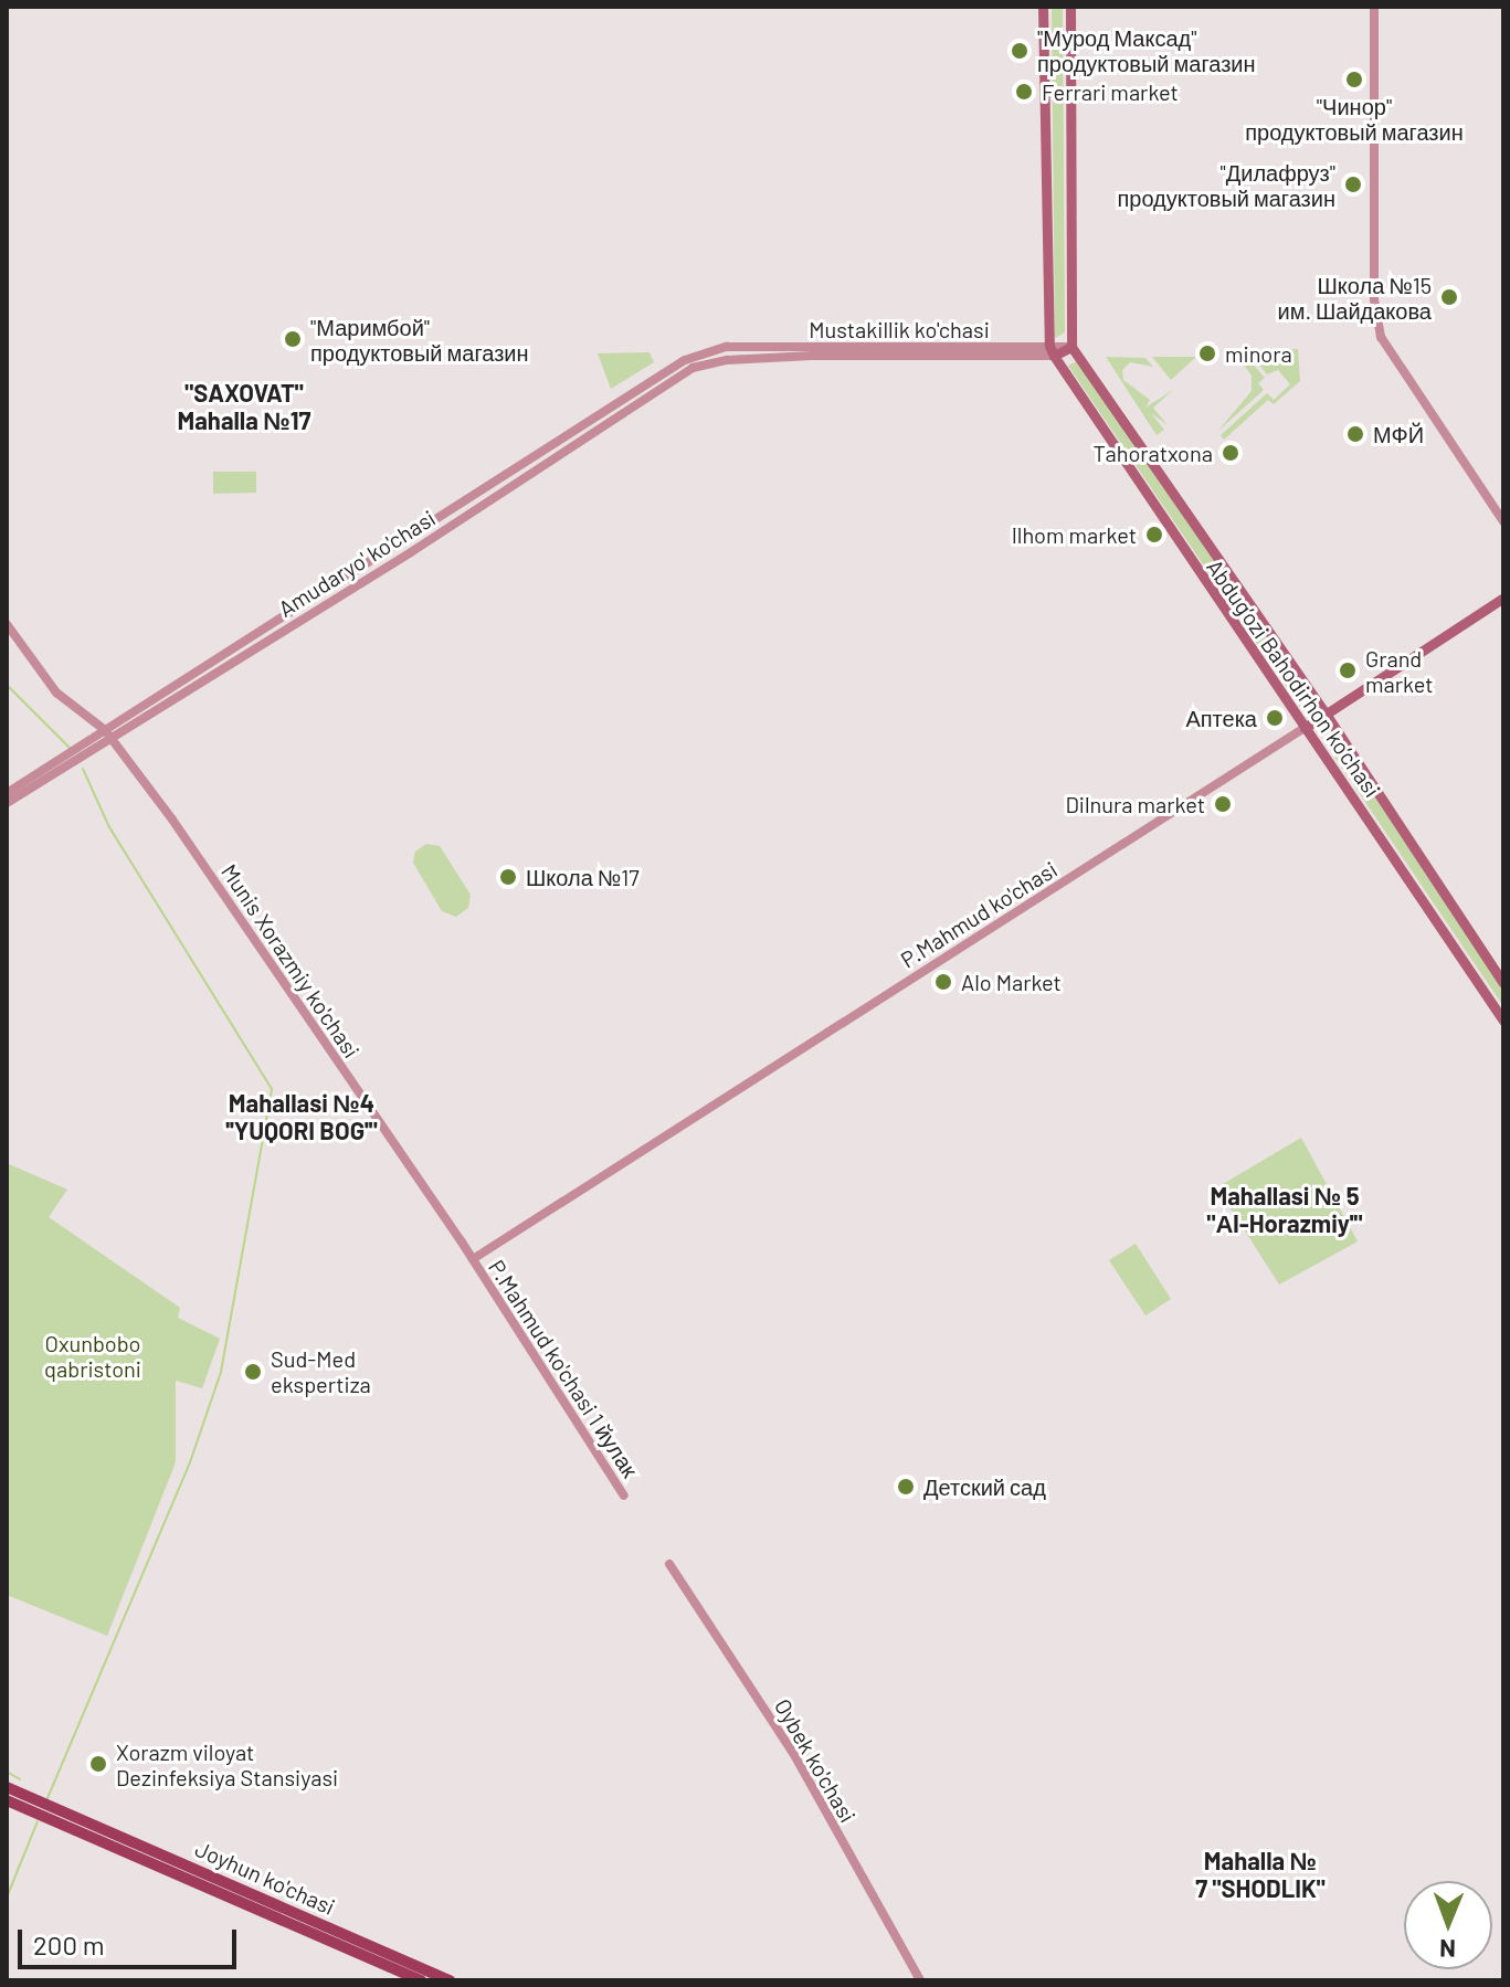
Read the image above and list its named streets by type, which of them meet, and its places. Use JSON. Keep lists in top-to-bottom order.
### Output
{
  "streets": {
    "main road": ["Abdug’ozi Bahodirhon ko’chasi", "P.Mahmud ko'chasi", "Joyhun ko'chasi"],
    "street": [
      "Mustakillik ko'chasi",
      "Amudaryo' ko'chasi",
      "Munis Xorazmiy ko'chasi",
      "P.Mahmud ko'chasi 1 йулак",
      "Oybek ko'chasi"
    ]
  },
  "crossings": [
    ["Mustakillik ko'chasi", "Amudaryo' ko'chasi"],
    ["Mustakillik ko'chasi", "Abdug’ozi Bahodirhon ko’chasi"],
    ["Amudaryo' ko'chasi", "Munis Xorazmiy ko'chasi"],
    ["Abdug’ozi Bahodirhon ko’chasi", "P.Mahmud ko'chasi"],
    ["P.Mahmud ko'chasi", "Munis Xorazmiy ko'chasi"],
    ["P.Mahmud ko'chasi", "P.Mahmud ko'chasi 1 йулак"],
    ["Munis Xorazmiy ko'chasi", "P.Mahmud ko'chasi 1 йулак"]
  ],
  "districts": [
    "\"SAXOVAT\" Mahalla №17",
    "Mahallasi №4 ''YUQORI BOG'\"",
    "Mahallasi № 5 \"Аl-Horazmiy'\"",
    "Mahalla № 7 \"SHODLIK\""
  ],
  "parks": ["Oxunbobo qabristoni"],
  "places": [
    "\"Мурод Максад\" продуктовый магазин",
    "\"Чинор\" продуктовый магазин",
    "Ferrari market",
    "\"Дилафруз\" продуктовый магазин",
    "Школа №15 им. Шайдакова",
    "\"Маримбой\" продуктовый магазин",
    "minora",
    "МФЙ",
    "Tahoratxona",
    "Ilhom market",
    "Grand market",
    "Аптека",
    "Dilnura market",
    "Школа №17",
    "Alo Market",
    "Sud-Med ekspertiza",
    "Детский сад",
    "Xorazm viloyat Dezinfeksiya Stansiyasi"
  ],
  "scale_bar": "200 m",
  "north": "bottom"
}
